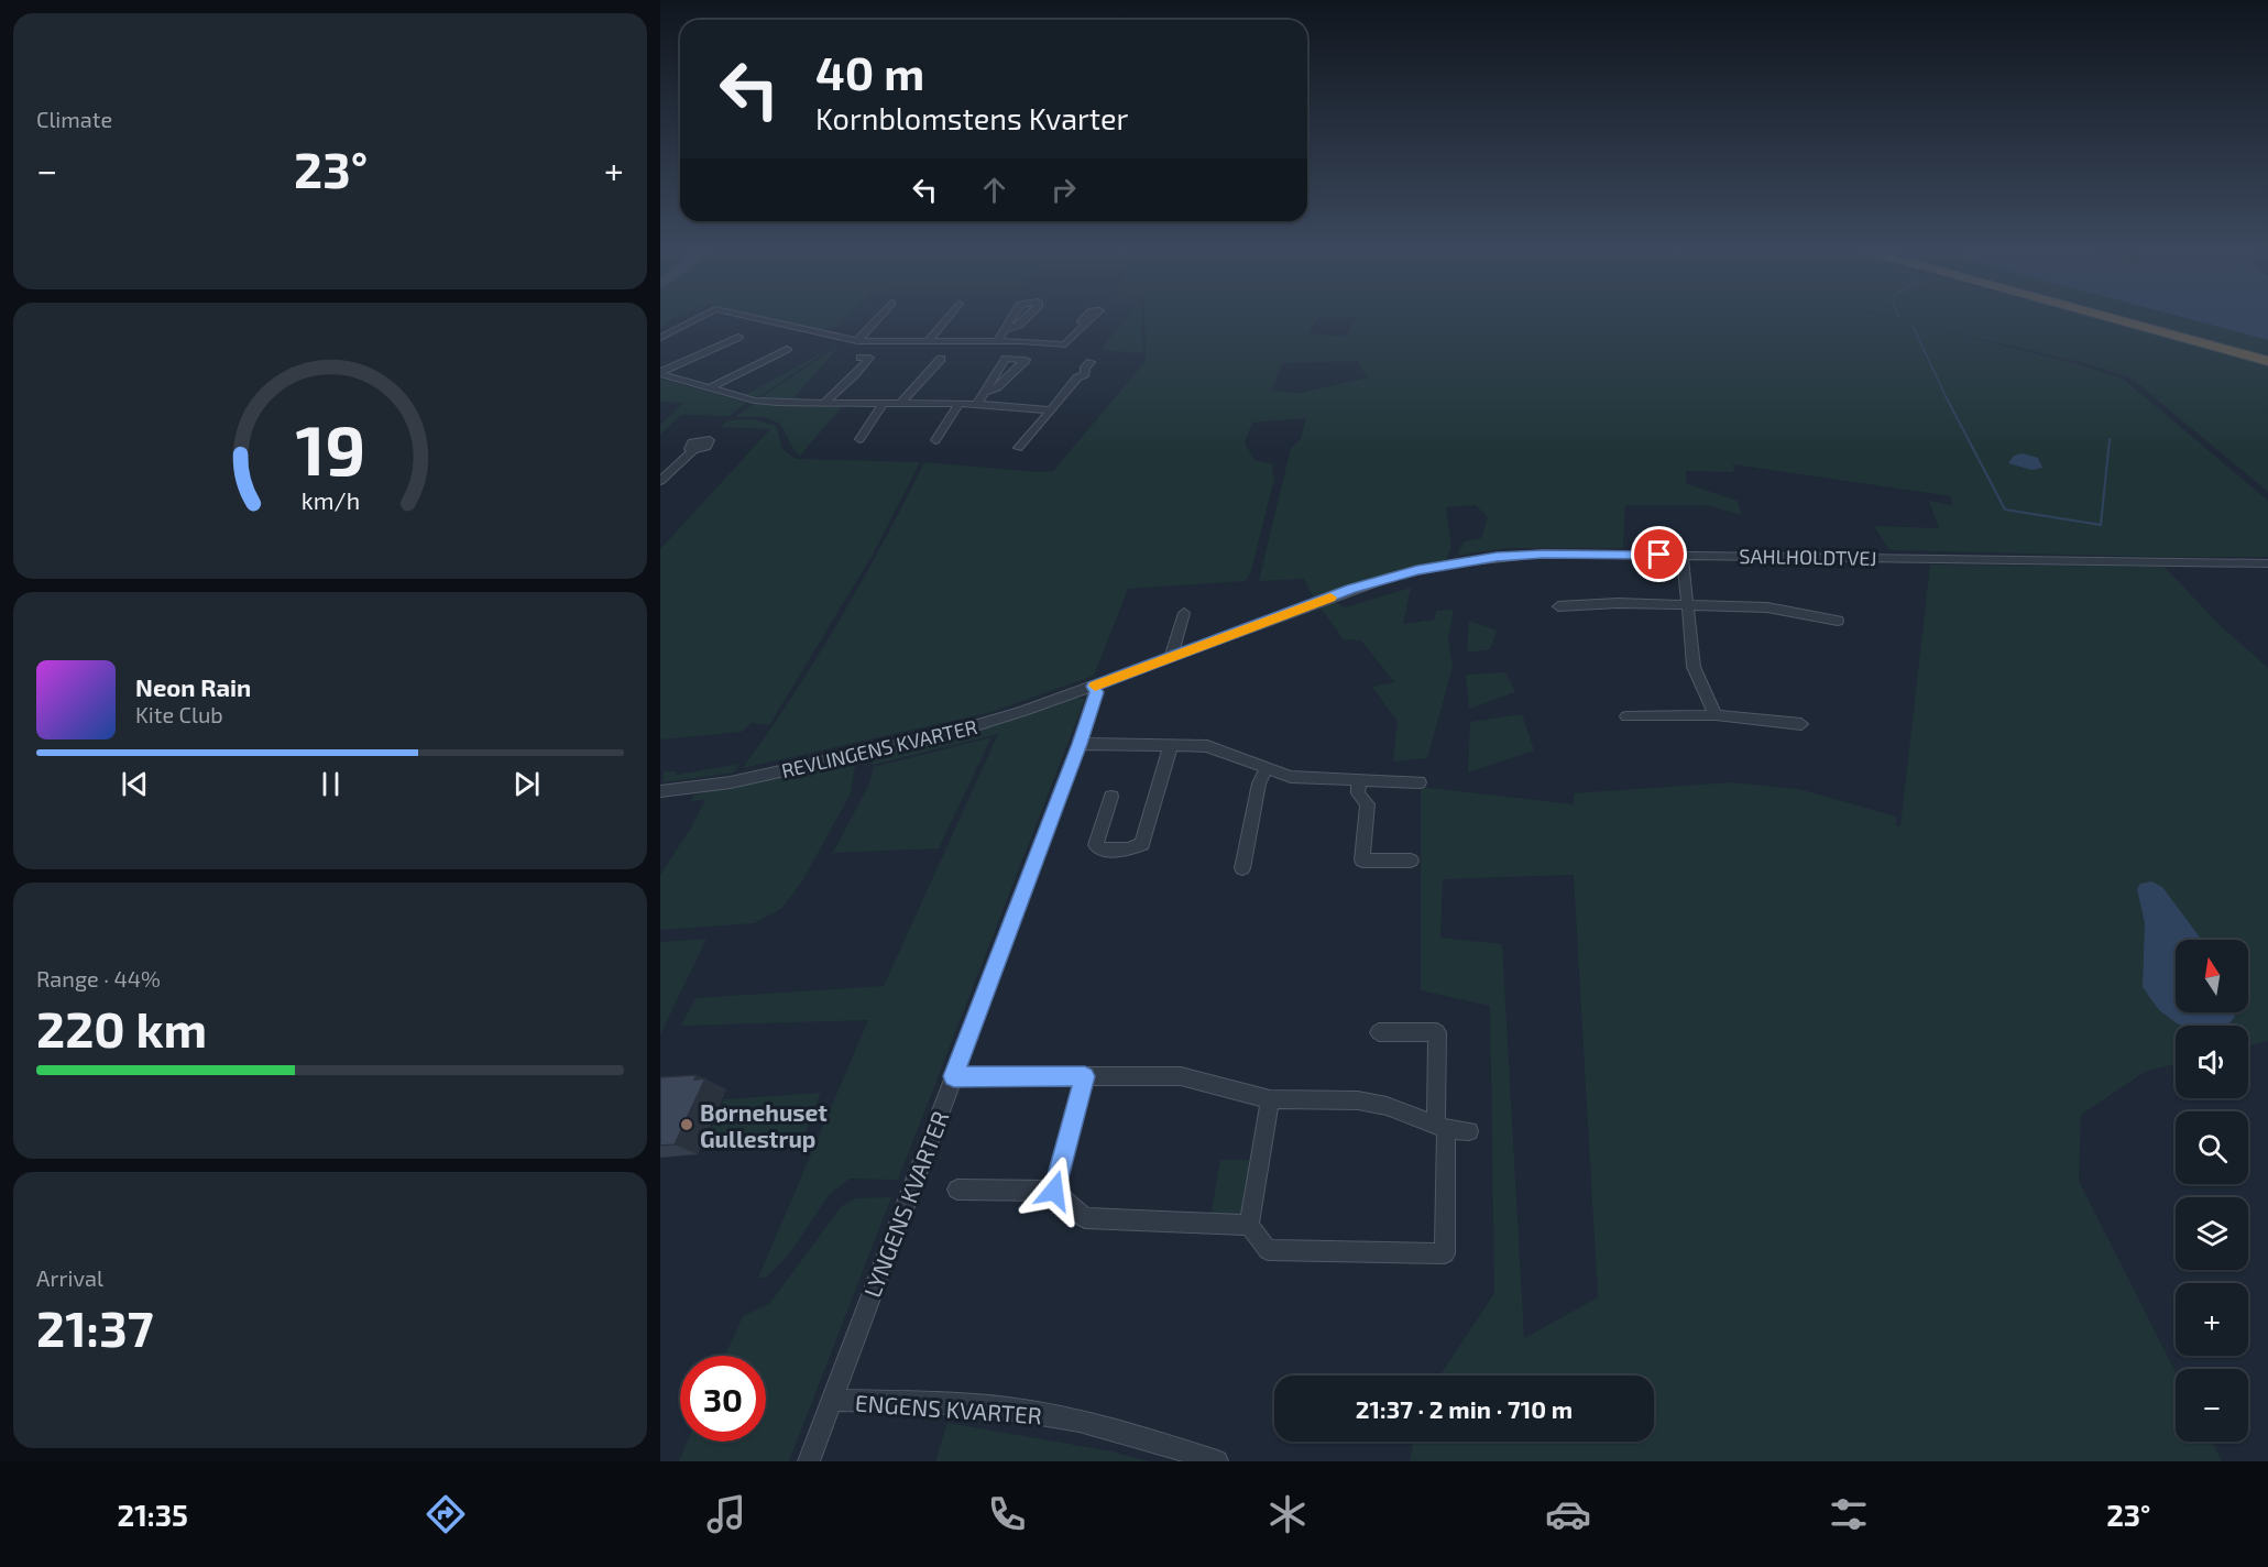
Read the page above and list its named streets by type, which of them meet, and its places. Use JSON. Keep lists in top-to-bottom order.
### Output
{
  "streets": {
    "street": [
      "SAHLHOLDTVEJ",
      "REVLINGENS KVARTER",
      "LYNGENS KVARTER",
      "ENGENS KVARTER"
    ]
  },
  "crossings": [
    ["SAHLHOLDTVEJ", "REVLINGENS KVARTER"],
    ["REVLINGENS KVARTER", "LYNGENS KVARTER"],
    ["LYNGENS KVARTER", "ENGENS KVARTER"]
  ],
  "places": ["Børnehuset Gullestrup"],
  "north": "top",
  "page": {
    "tile": [
      "Climate",
      ["Range · 44%", "220 km"],
      ["Arrival", "21:37"]
    ],
    "turn": ["40 m", "Kornblomstens Kvarter"],
    "heat": ["−", "23°", "+"],
    "song": ["Neon Rain", "Kite Club"],
    "map_buttons": ["+", "−"],
    "limit": "30",
    "trip": "21:37 · 2 min · 710 m",
    "tabs": ["21:35", "23°"],
    "gauge": ["19", "km/h"]
  }
}
